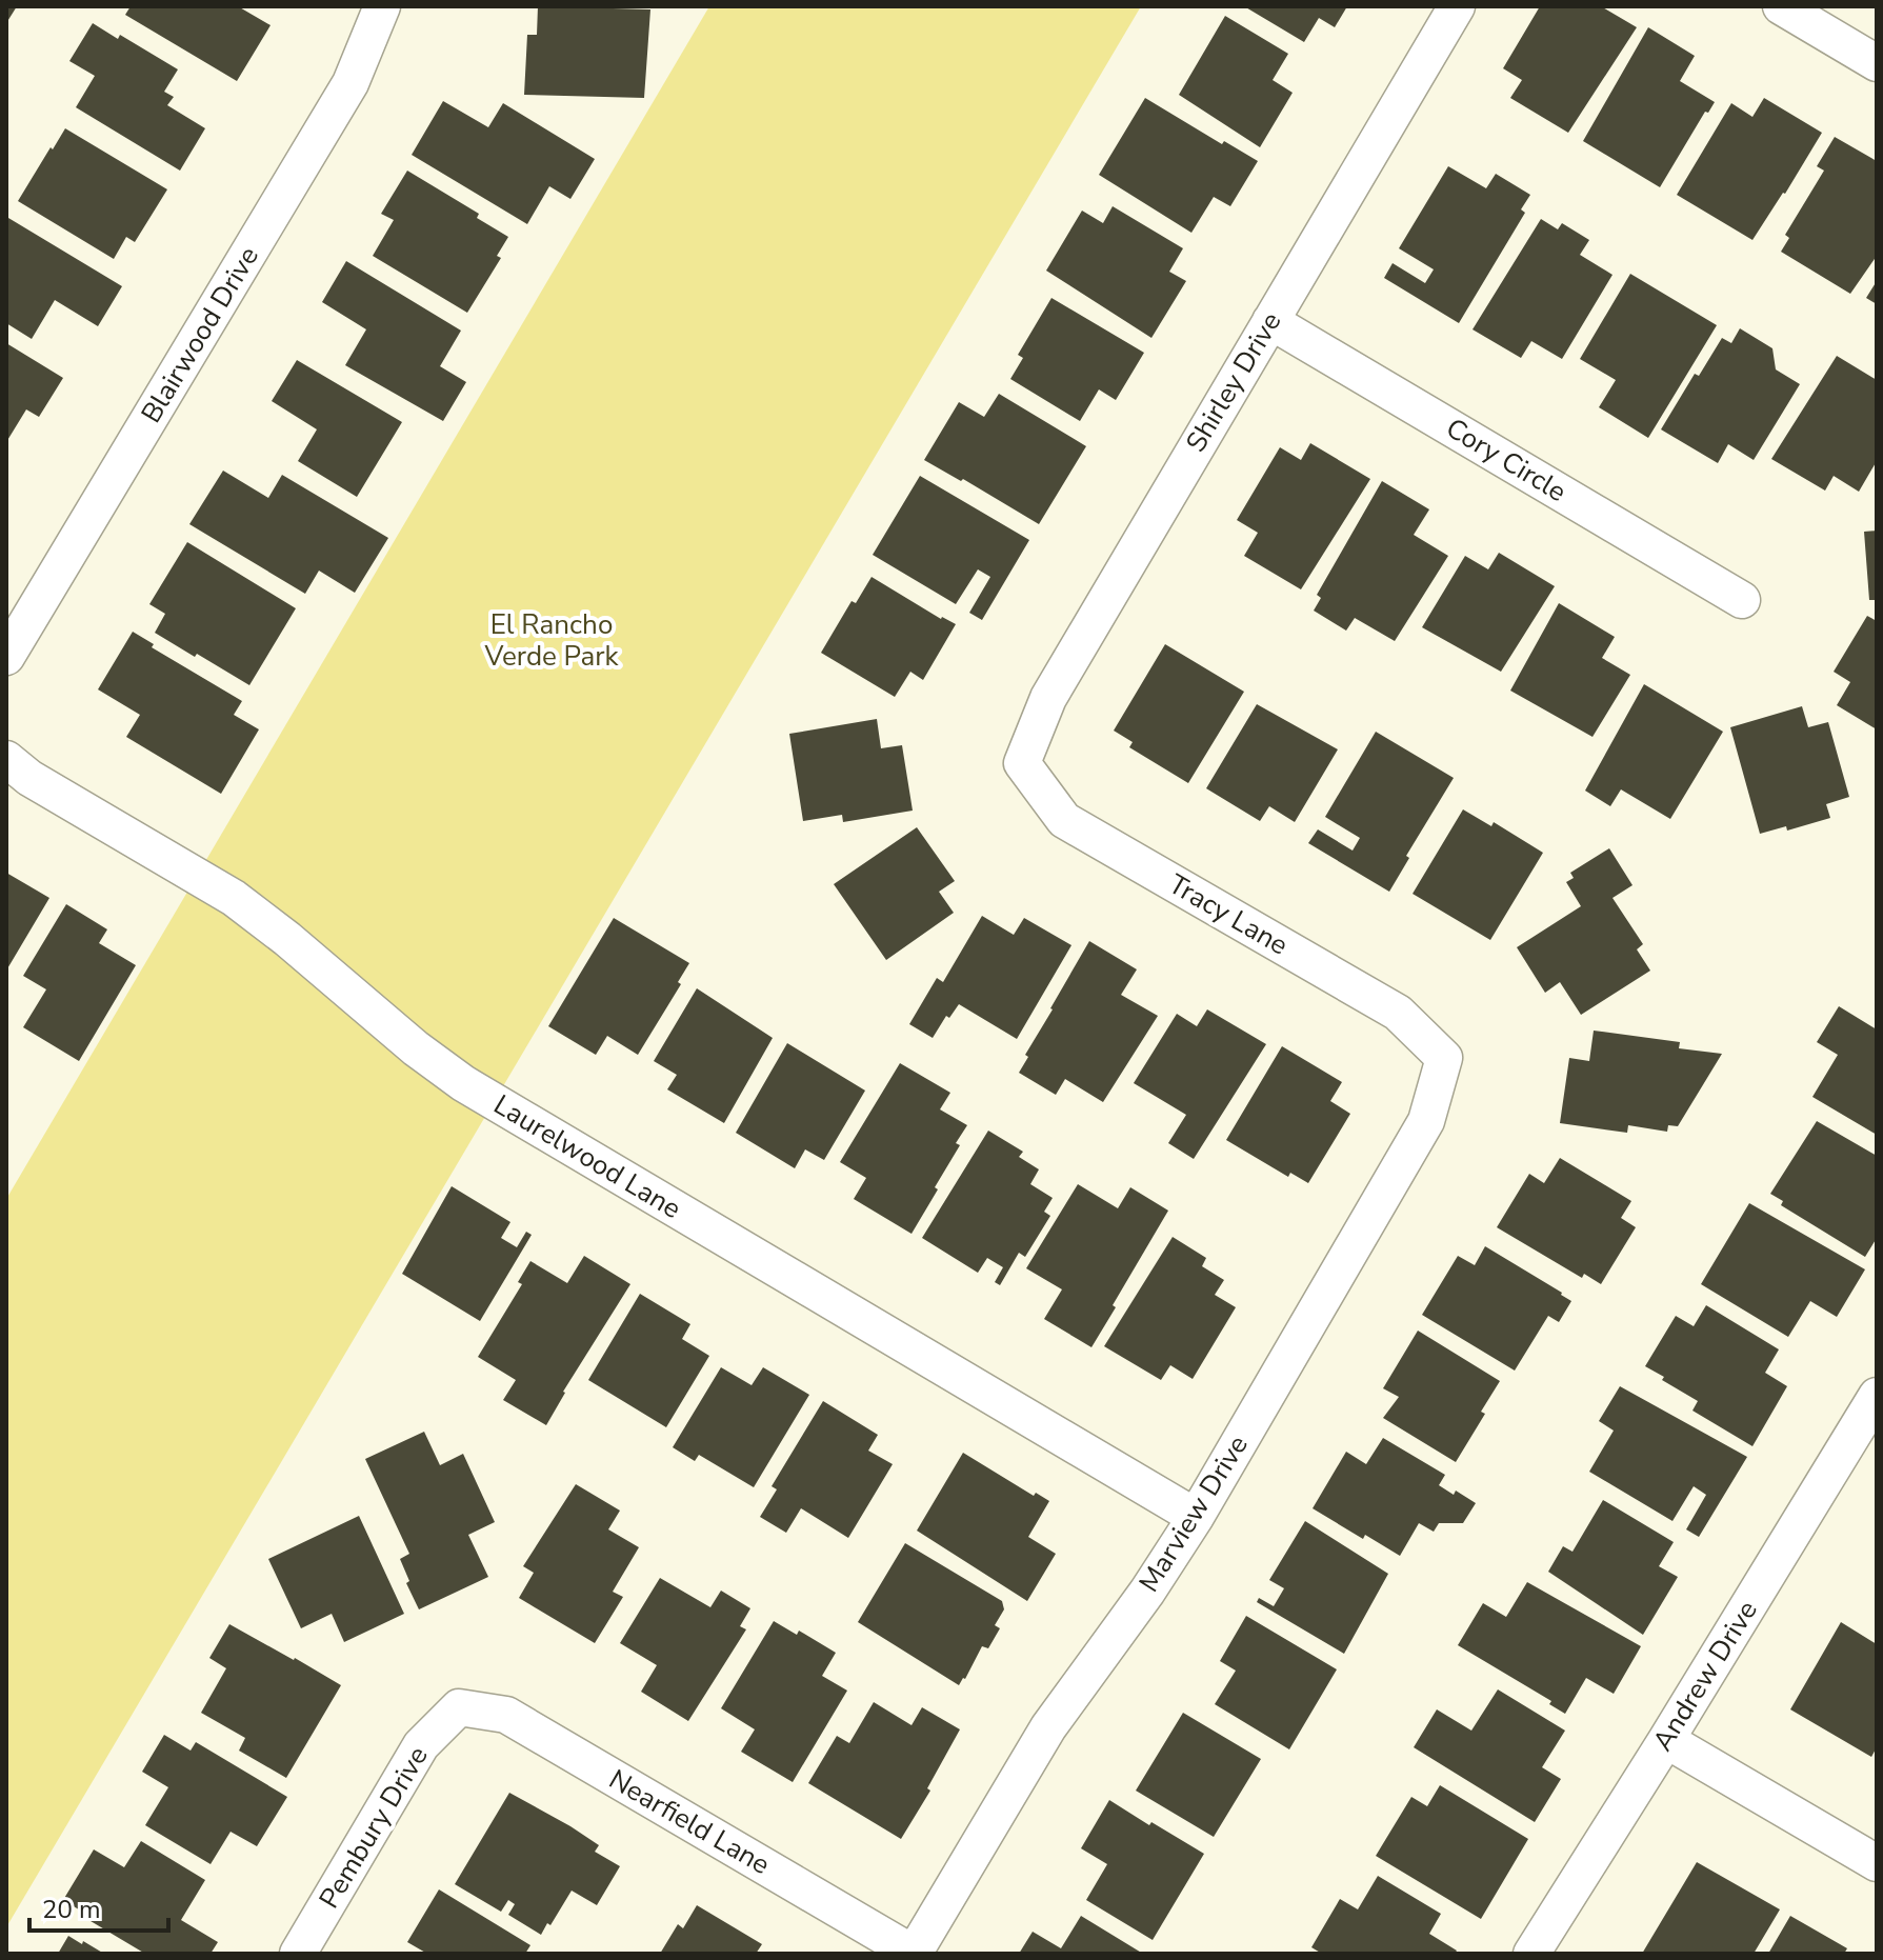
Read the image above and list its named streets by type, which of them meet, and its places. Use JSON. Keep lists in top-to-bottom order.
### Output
{
  "streets": {
    "street": [
      "Blairwood Drive",
      "Shirley Drive",
      "Cory Circle",
      "Tracy Lane",
      "Laurelwood Lane",
      "Marview Drive",
      "Andrew Drive",
      "Nearfield Lane",
      "Pembury Drive"
    ]
  },
  "crossings": [
    ["Shirley Drive", "Cory Circle"],
    ["Shirley Drive", "Tracy Lane"],
    ["Tracy Lane", "Marview Drive"],
    ["Laurelwood Lane", "Marview Drive"],
    ["Marview Drive", "Nearfield Lane"],
    ["Nearfield Lane", "Pembury Drive"]
  ],
  "parks": ["El Rancho Verde Park"],
  "scale_bar": "20 m"
}
